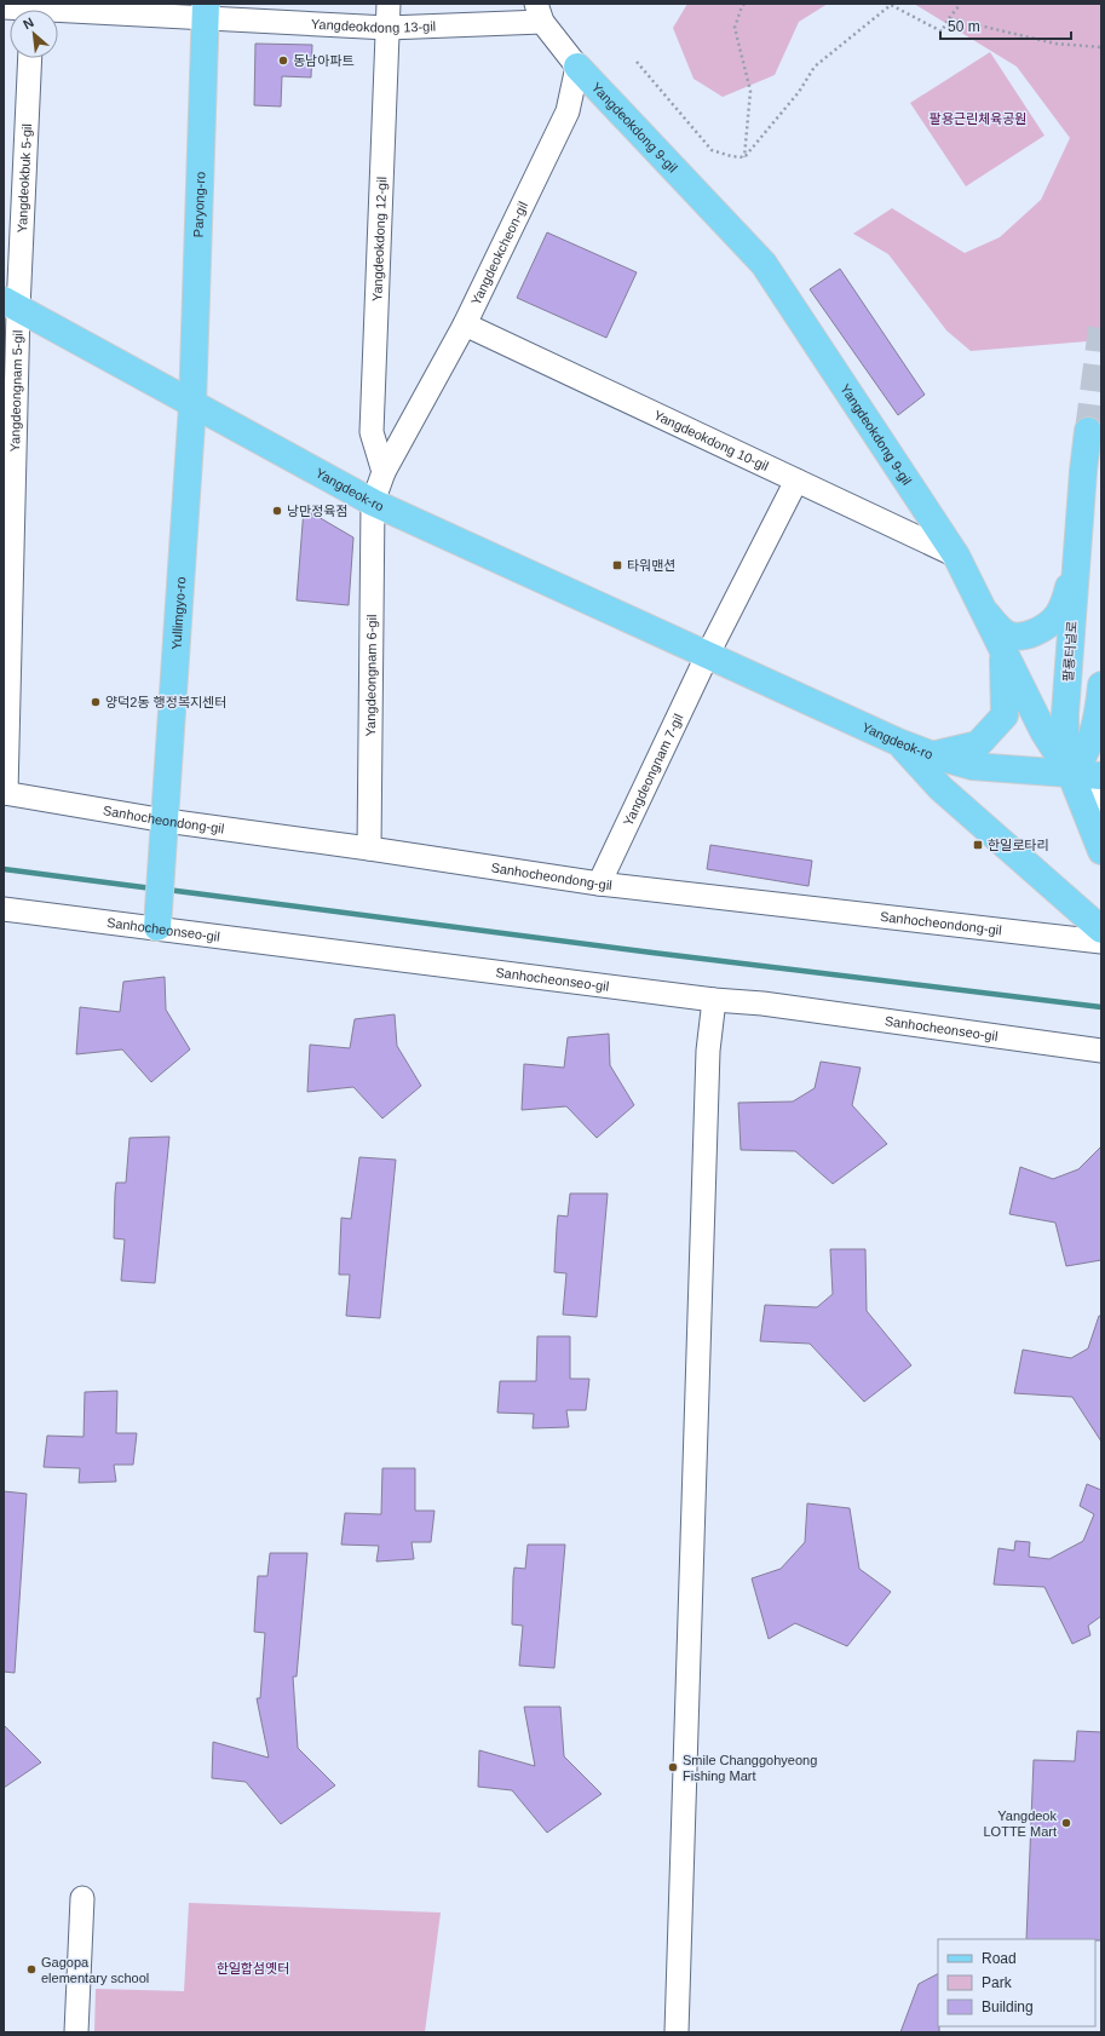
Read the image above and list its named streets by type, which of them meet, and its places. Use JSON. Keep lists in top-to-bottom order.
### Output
{
  "streets": {
    "main road": [
      "Yangdeokdong 9-gil",
      "Paryong-ro",
      "Yangdeok-ro",
      "Yullimgyo-ro",
      "팔룡터널로"
    ],
    "street": [
      "Yangdeokdong 13-gil",
      "Yangdeokbuk 5-gil",
      "Yangdeokdong 12-gil",
      "Yangdeokcheon-gil",
      "Yangdeongnam 5-gil",
      "Yangdeokdong 10-gil",
      "Yangdeongnam 6-gil",
      "Yangdeongnam 7-gil",
      "Sanhocheondong-gil",
      "Sanhocheonseo-gil"
    ]
  },
  "crossings": [
    ["Yangdeokdong 13-gil", "Paryong-ro"],
    ["Yangdeokdong 13-gil", "Yangdeokdong 12-gil"],
    ["Yangdeokdong 9-gil", "Yangdeokcheon-gil"],
    ["Yangdeokdong 9-gil", "Yangdeokdong 10-gil"],
    ["Yangdeokdong 9-gil", "Yangdeok-ro"],
    ["Yangdeokdong 9-gil", "팔룡터널로"],
    ["Yangdeokbuk 5-gil", "Yangdeongnam 5-gil"],
    ["Yangdeokbuk 5-gil", "Yangdeok-ro"],
    ["Paryong-ro", "Yangdeok-ro"],
    ["Paryong-ro", "Yullimgyo-ro"],
    ["Yangdeokdong 12-gil", "Yangdeokcheon-gil"],
    ["Yangdeokcheon-gil", "Yangdeokdong 10-gil"],
    ["Yangdeokcheon-gil", "Yangdeok-ro"],
    ["Yangdeokcheon-gil", "Yangdeongnam 6-gil"],
    ["Yangdeongnam 5-gil", "Yangdeok-ro"],
    ["Yangdeongnam 5-gil", "Sanhocheondong-gil"],
    ["Yangdeok-ro", "Yullimgyo-ro"],
    ["Yangdeok-ro", "팔룡터널로"],
    ["Yangdeok-ro", "Yangdeongnam 6-gil"],
    ["Yangdeok-ro", "Yangdeongnam 7-gil"],
    ["Yullimgyo-ro", "Sanhocheondong-gil"],
    ["Yullimgyo-ro", "Sanhocheonseo-gil"],
    ["Yangdeongnam 6-gil", "Sanhocheondong-gil"],
    ["Yangdeongnam 7-gil", "Sanhocheondong-gil"]
  ],
  "parks": ["팔용근린체육공원", "한일합섬옛터"],
  "places": {
    "other": [
      "동남아파트",
      "낭만정육점",
      "양덕2동 행정복지센터",
      "Smile Changgohyeong Fishing Mart",
      "Yangdeok LOTTE Mart",
      "Gagopa elementary school"
    ],
    "transit": ["타워맨션", "한일로타리"]
  },
  "legend": ["Road", "Park", "Building"],
  "scale_bar": "50 m",
  "north": "top left"
}
